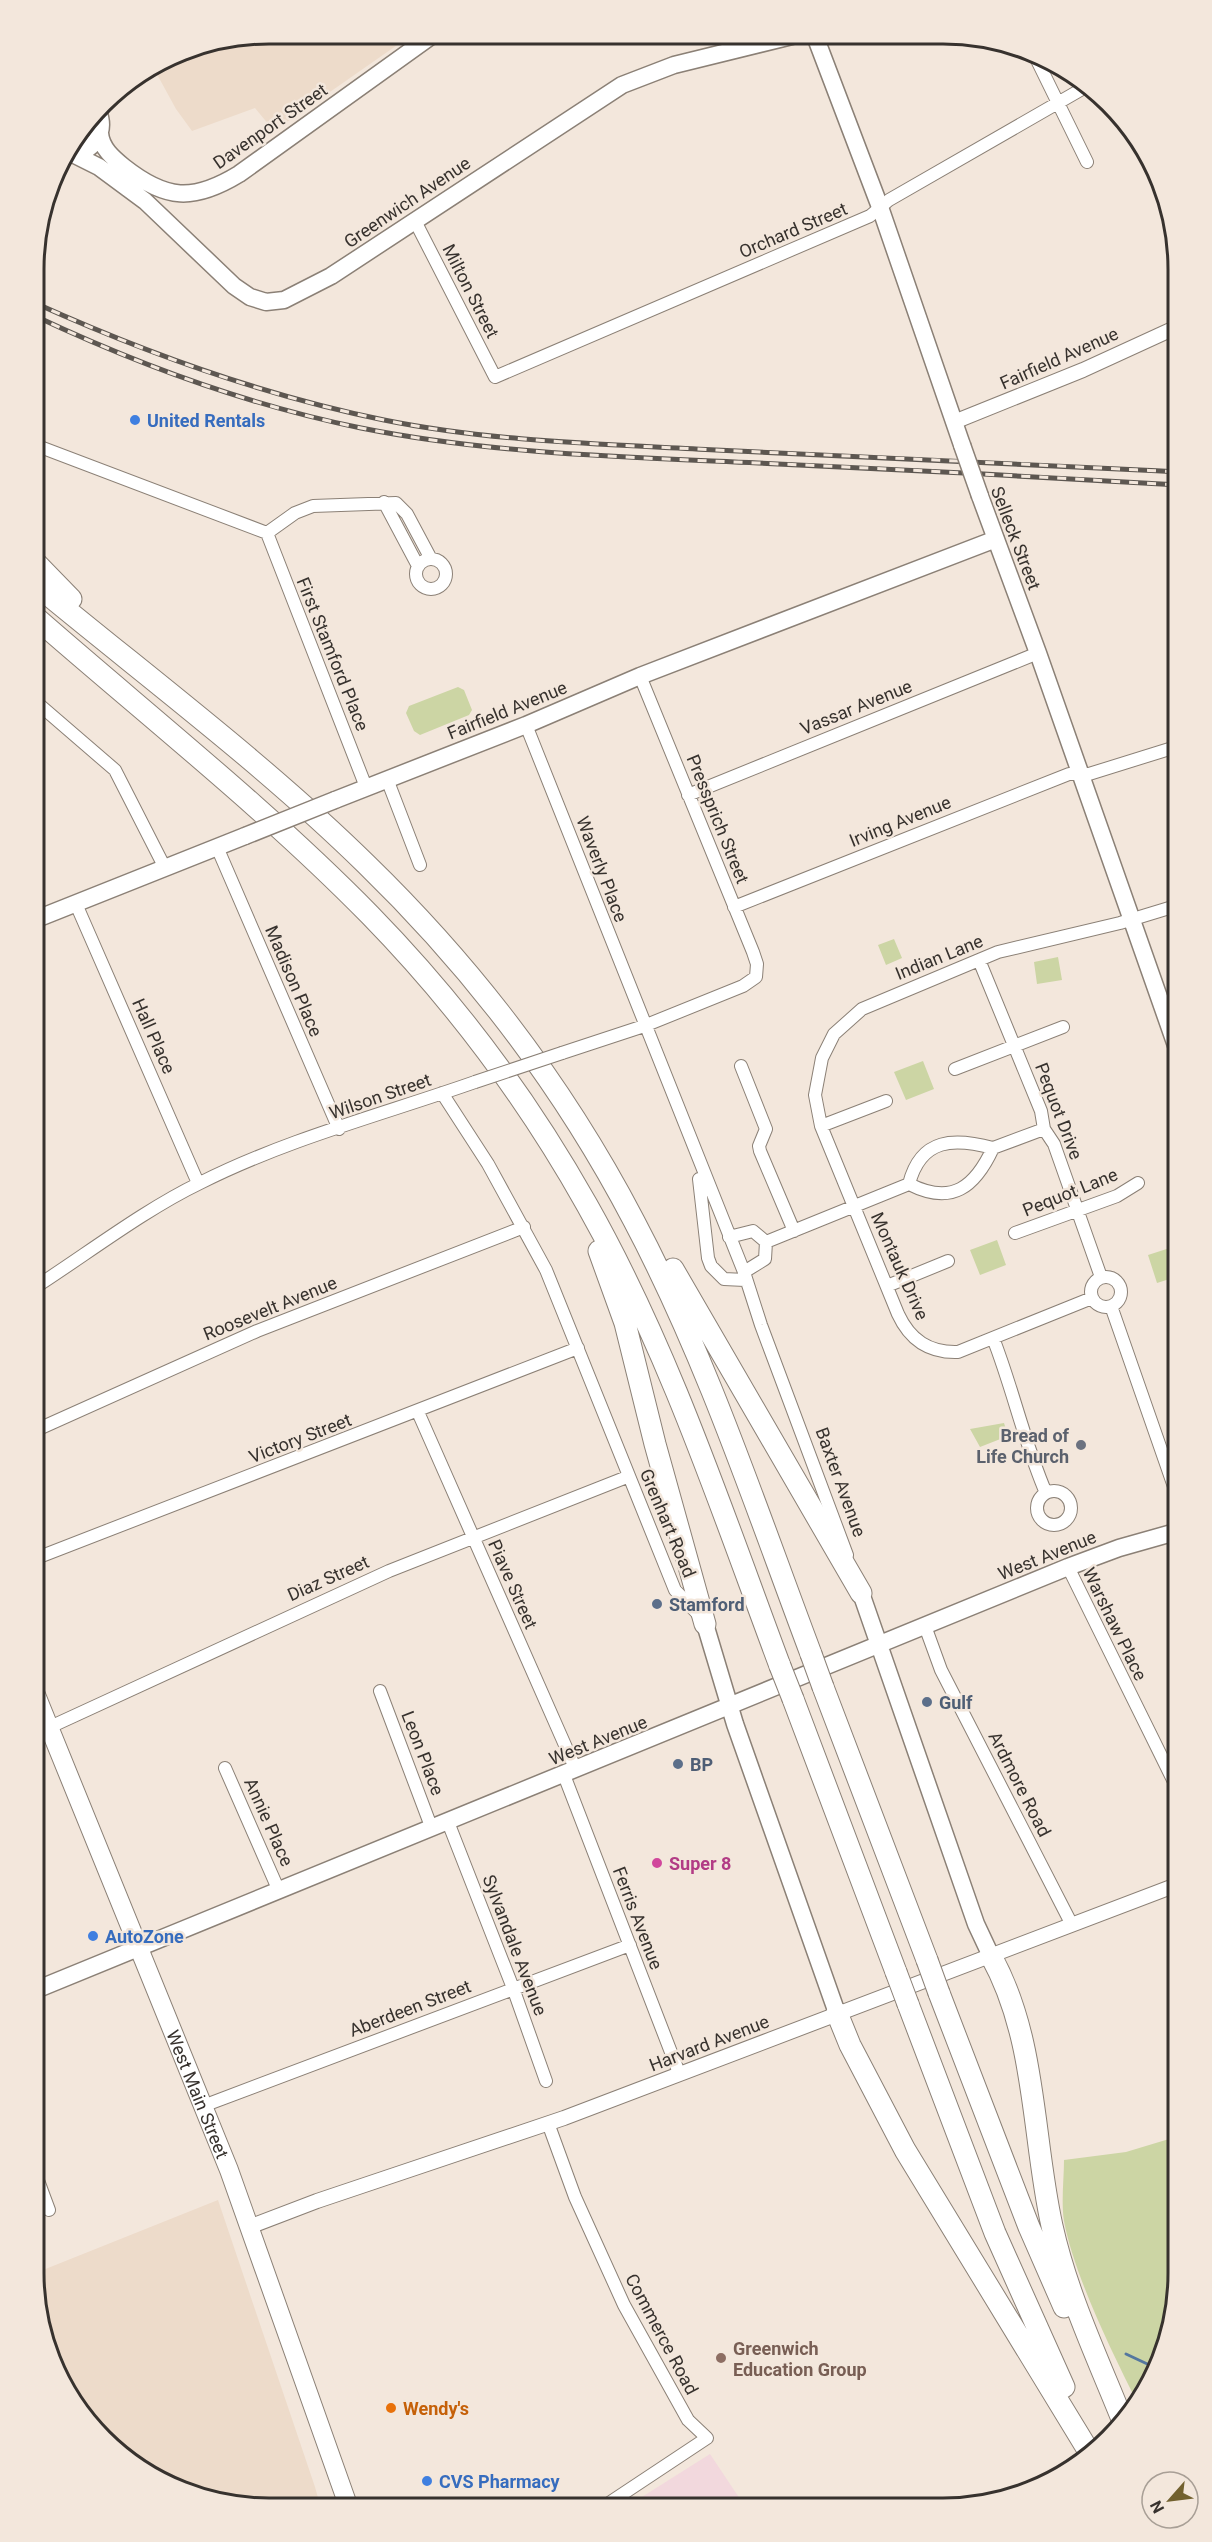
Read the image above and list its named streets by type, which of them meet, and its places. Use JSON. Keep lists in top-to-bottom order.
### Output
{
  "streets": {
    "main road": [
      "Davenport Street",
      "Greenwich Avenue",
      "Fairfield Avenue",
      "Selleck Street",
      "Baxter Avenue",
      "Grenhart Road",
      "West Avenue",
      "West Main Street"
    ],
    "street": [
      "Orchard Street",
      "Milton Street",
      "First Stamford Place",
      "Vassar Avenue",
      "Pressprich Street",
      "Irving Avenue",
      "Waverly Place",
      "Indian Lane",
      "Madison Place",
      "Hall Place",
      "Wilson Street",
      "Pequot Drive",
      "Pequot Lane",
      "Montauk Drive",
      "Roosevelt Avenue",
      "Victory Street",
      "Diaz Street",
      "Piave Street",
      "Warshaw Place",
      "Leon Place",
      "Ardmore Road",
      "Annie Place",
      "Ferris Avenue",
      "Sylvandale Avenue",
      "Aberdeen Street",
      "Harvard Avenue",
      "Commerce Road"
    ]
  },
  "crossings": [
    ["Greenwich Avenue", "Milton Street"],
    ["Orchard Street", "Milton Street"],
    ["Orchard Street", "Selleck Street"],
    ["Fairfield Avenue", "Selleck Street"],
    ["Fairfield Avenue", "First Stamford Place"],
    ["Fairfield Avenue", "Pressprich Street"],
    ["Fairfield Avenue", "Waverly Place"],
    ["Fairfield Avenue", "Madison Place"],
    ["Fairfield Avenue", "Hall Place"],
    ["Selleck Street", "Vassar Avenue"],
    ["Selleck Street", "Irving Avenue"],
    ["Selleck Street", "Indian Lane"],
    ["Vassar Avenue", "Pressprich Street"],
    ["Pressprich Street", "Irving Avenue"],
    ["Pressprich Street", "Wilson Street"],
    ["Waverly Place", "Wilson Street"],
    ["Waverly Place", "Baxter Avenue"],
    ["Indian Lane", "Pequot Drive"],
    ["Indian Lane", "Montauk Drive"],
    ["Madison Place", "Wilson Street"],
    ["Hall Place", "Wilson Street"],
    ["Wilson Street", "Baxter Avenue"],
    ["Wilson Street", "Grenhart Road"],
    ["Pequot Drive", "Pequot Lane"],
    ["Pequot Drive", "Montauk Drive"],
    ["Roosevelt Avenue", "Grenhart Road"],
    ["Victory Street", "Grenhart Road"],
    ["Victory Street", "Piave Street"],
    ["Baxter Avenue", "West Avenue"],
    ["Baxter Avenue", "Harvard Avenue"],
    ["Grenhart Road", "West Avenue"],
    ["Grenhart Road", "Diaz Street"],
    ["Grenhart Road", "Harvard Avenue"],
    ["West Avenue", "Piave Street"],
    ["West Avenue", "Warshaw Place"],
    ["West Avenue", "Leon Place"],
    ["West Avenue", "Ardmore Road"],
    ["West Avenue", "Annie Place"],
    ["West Avenue", "Ferris Avenue"],
    ["West Avenue", "Sylvandale Avenue"],
    ["West Avenue", "West Main Street"],
    ["Diaz Street", "Piave Street"],
    ["Diaz Street", "West Main Street"],
    ["Piave Street", "Ferris Avenue"],
    ["Ardmore Road", "Harvard Avenue"],
    ["Ferris Avenue", "Aberdeen Street"],
    ["Ferris Avenue", "Harvard Avenue"],
    ["Sylvandale Avenue", "Aberdeen Street"],
    ["Aberdeen Street", "West Main Street"],
    ["Harvard Avenue", "West Main Street"],
    ["Harvard Avenue", "Commerce Road"]
  ],
  "places": [
    "United Rentals",
    "Bread of Life Church",
    "Stamford",
    "Gulf",
    "BP",
    "Super 8",
    "AutoZone",
    "Greenwich Education Group",
    "Wendy's",
    "CVS Pharmacy"
  ],
  "north": "bottom left"
}
